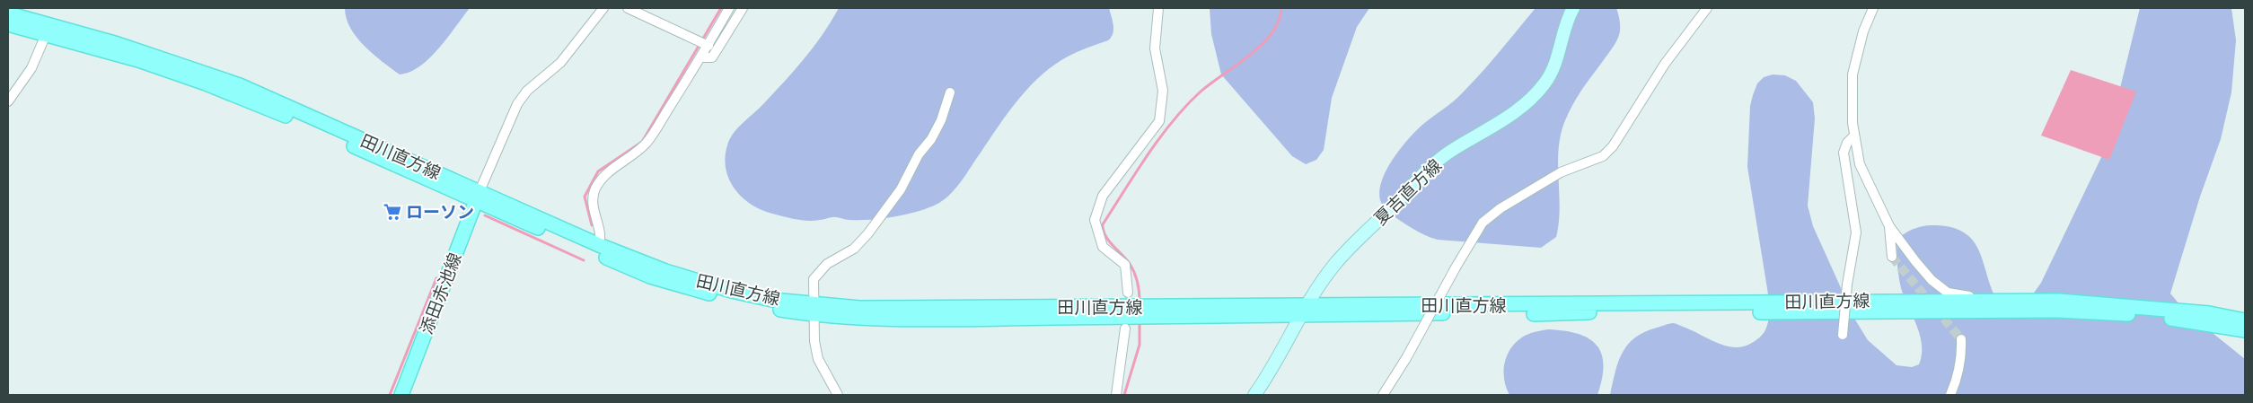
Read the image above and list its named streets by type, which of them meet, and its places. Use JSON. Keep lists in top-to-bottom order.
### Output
{
  "streets": {
    "main road": ["田川直方線", "夏吉直方線", "添田赤池線"]
  },
  "crossings": [
    ["田川直方線", "夏吉直方線"],
    ["田川直方線", "添田赤池線"]
  ],
  "places": {
    "supermarket": ["ローソン"]
  }
}
